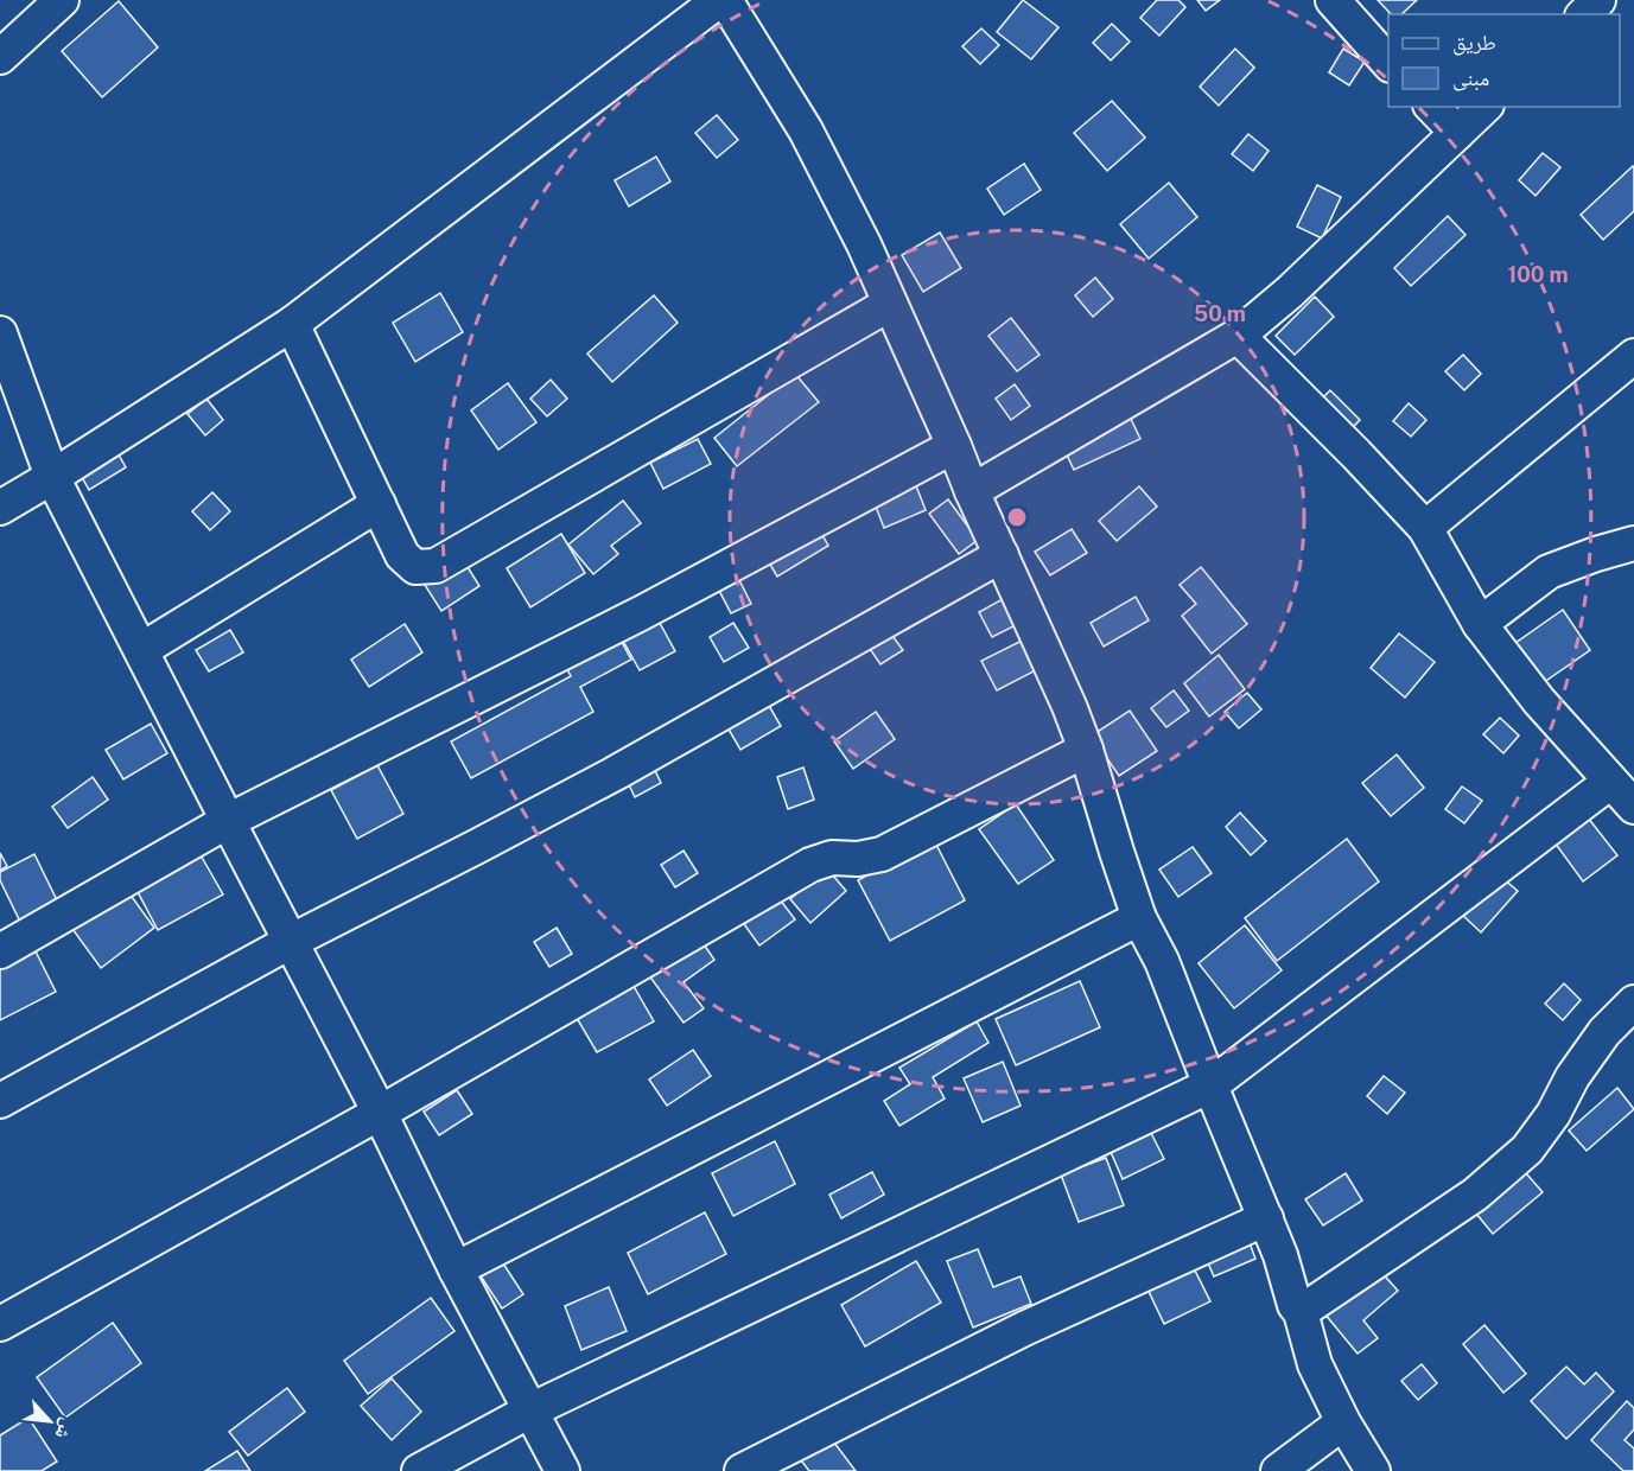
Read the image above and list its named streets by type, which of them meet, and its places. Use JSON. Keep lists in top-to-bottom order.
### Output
{
  "legend": ["طريق", "مبنى"],
  "north": "bottom right",
  "rings": ["100 m", "50 m"]
}
